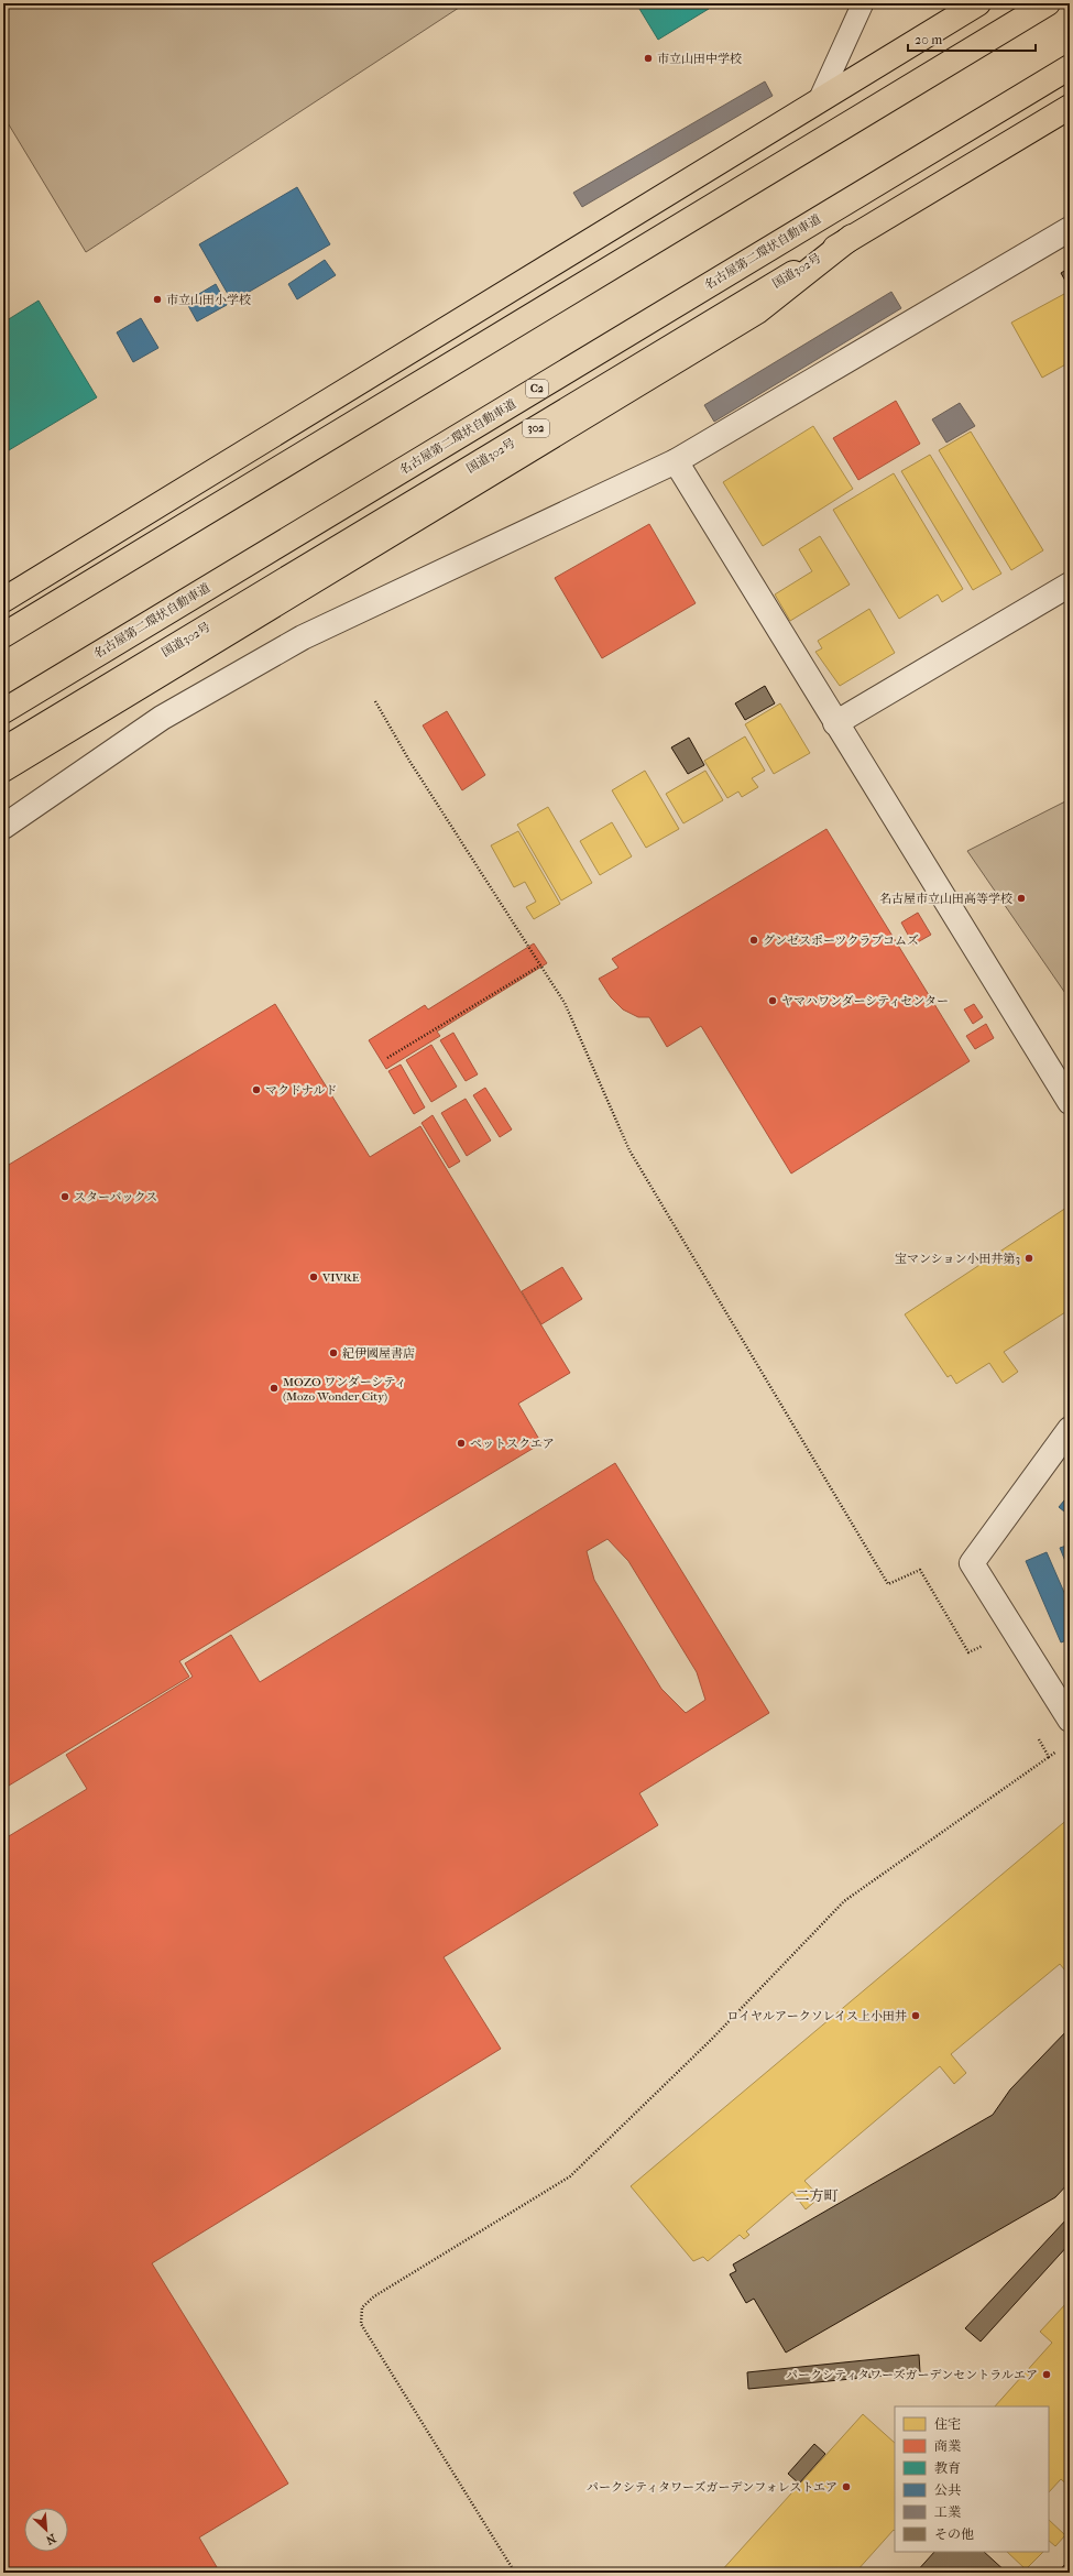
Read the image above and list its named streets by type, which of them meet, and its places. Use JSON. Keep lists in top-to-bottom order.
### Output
{
  "streets": {
    "highway": [
      "名古屋第二環状自動車道",
      "国道302号",
      "C2",
      "302"
    ]
  },
  "districts": ["二方町"],
  "places": [
    "市立山田中学校",
    "市立山田小学校",
    "名古屋市立山田高等学校",
    "グンゼスポーツクラブコムズ",
    "ヤマハワンダーシティセンター",
    "マクドナルド",
    "スターバックス",
    "宝マンション小田井第3",
    "VIVRE",
    "紀伊國屋書店",
    "MOZO ワンダーシティ (Mozo Wonder City)",
    "ペットスクエア",
    "ロイヤルアークソレイス上小田井",
    "パークシティタワーズガーデンセントラルエア",
    "パークシティタワーズガーデンフォレストエア"
  ],
  "legend": [
    "住宅",
    "商業",
    "教育",
    "公共",
    "工業",
    "その他"
  ],
  "scale_bar": "20 m",
  "north": "bottom right"
}
